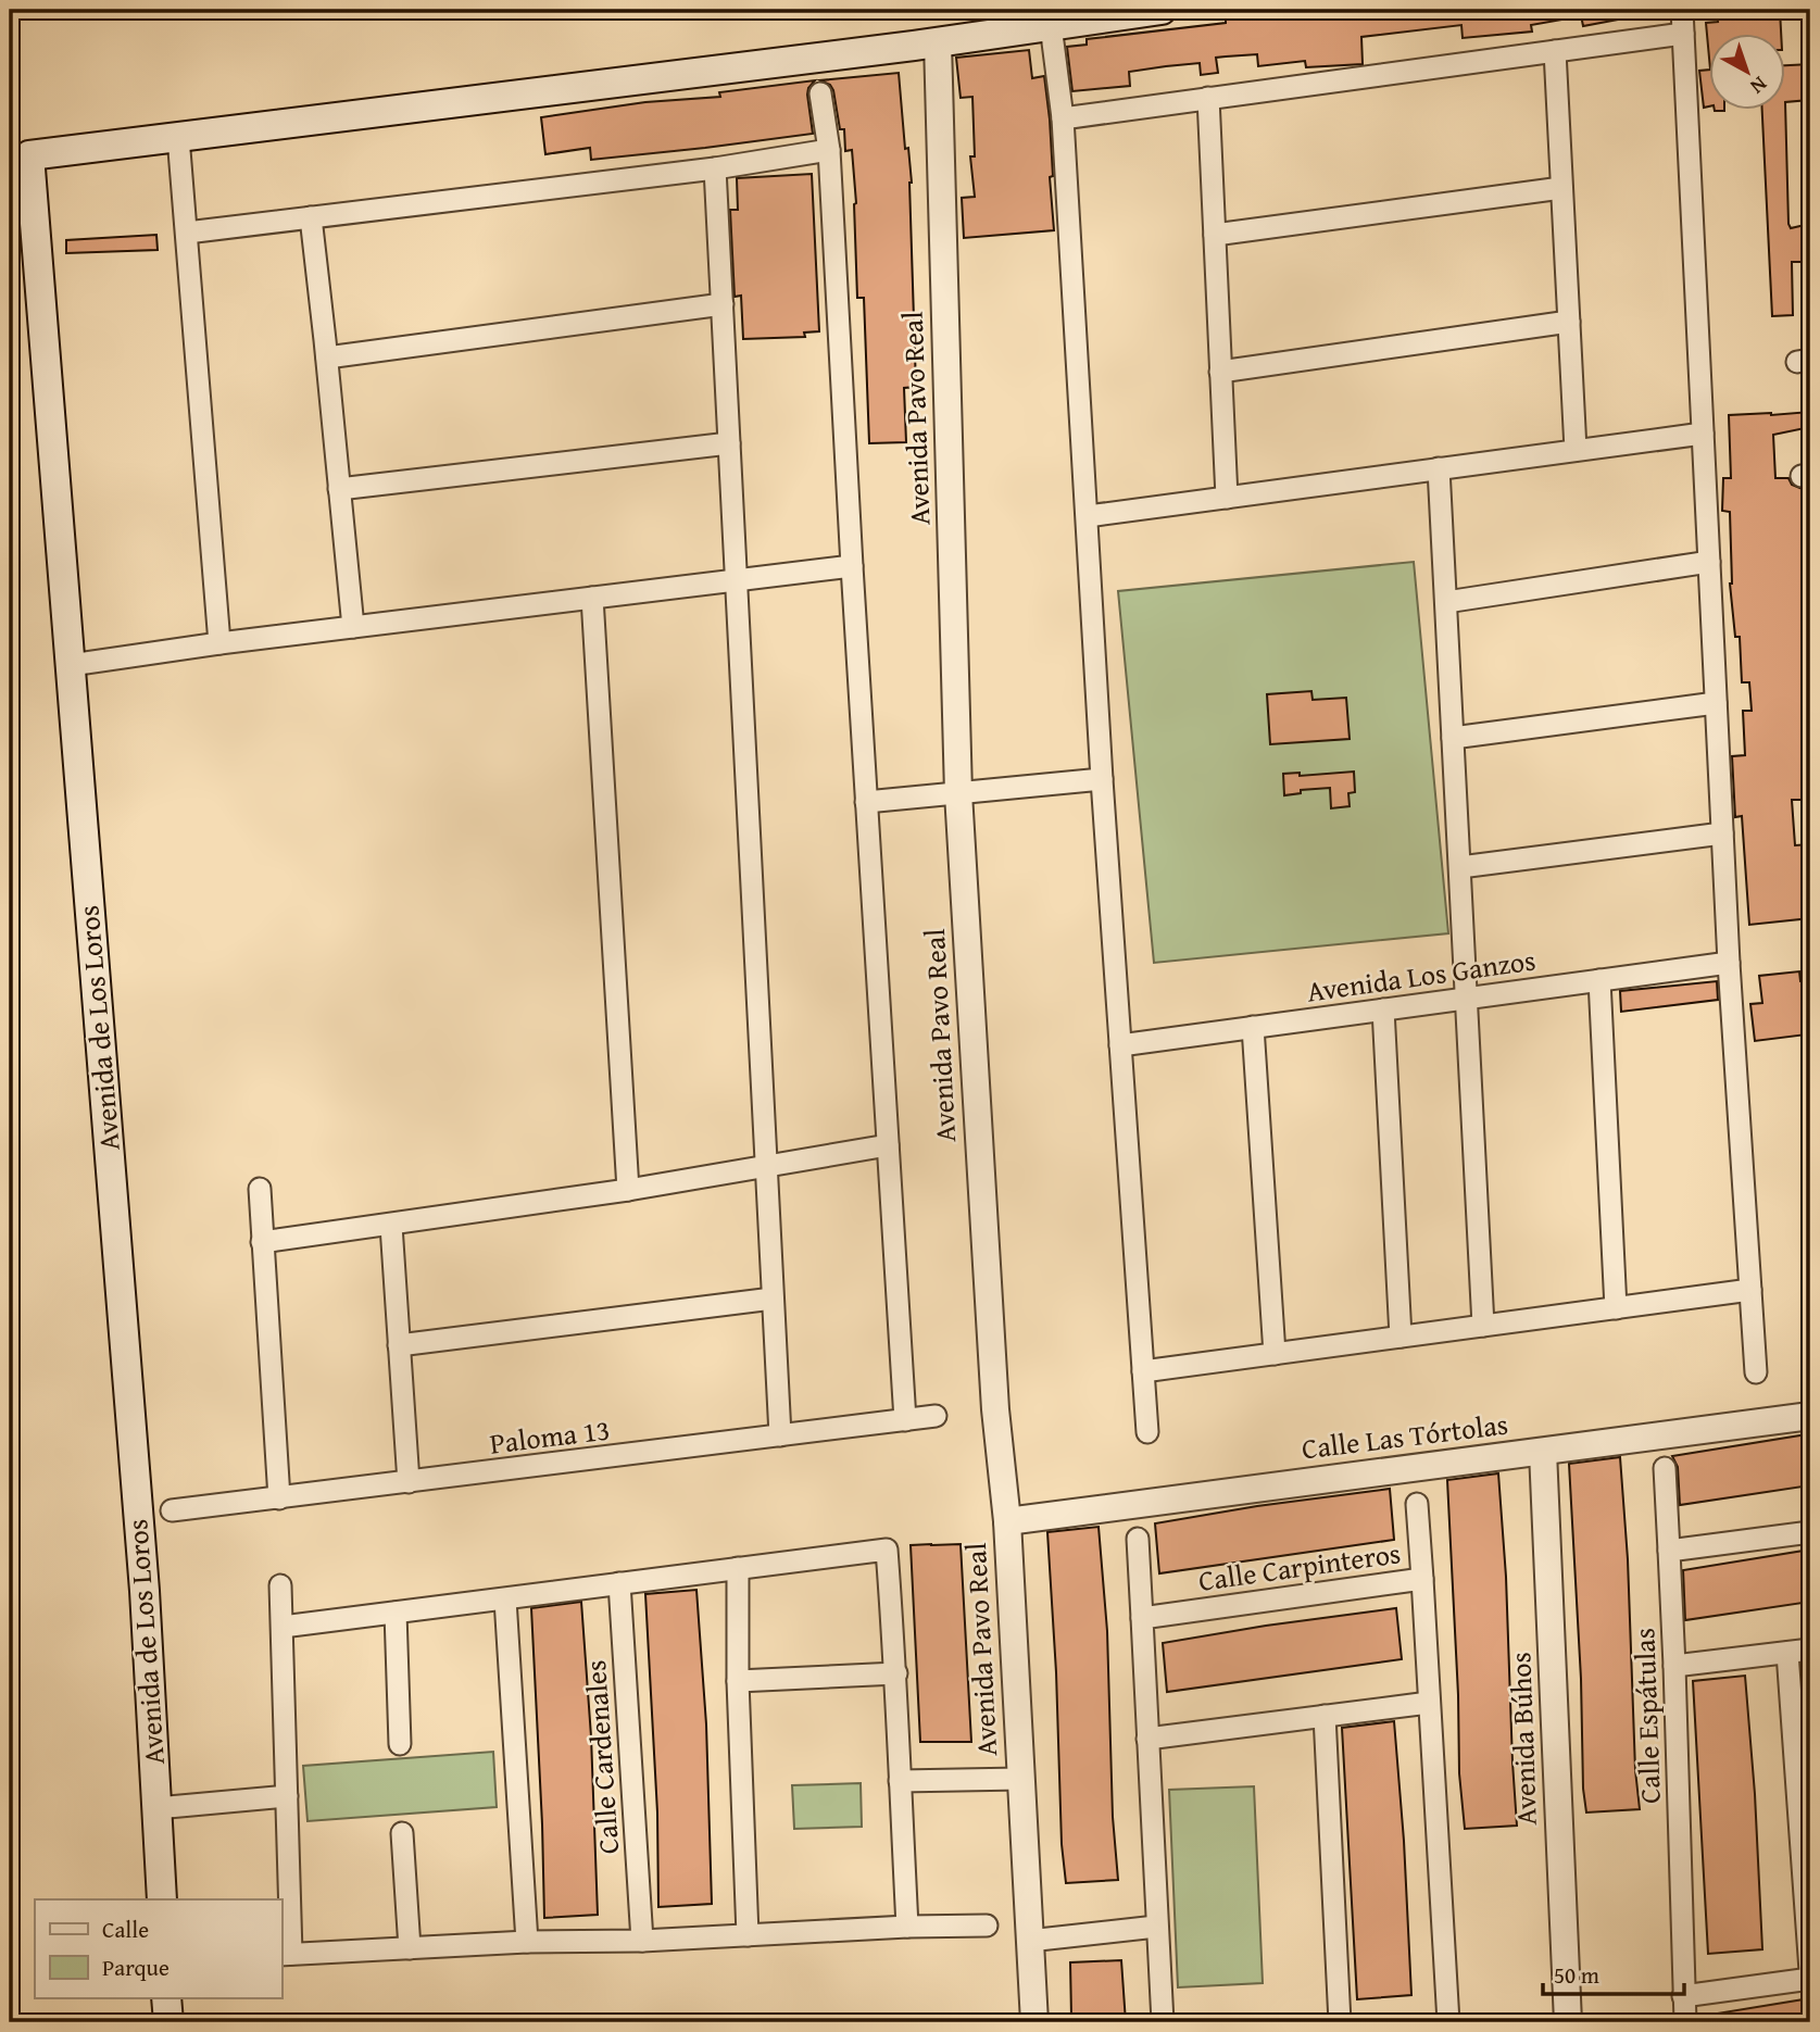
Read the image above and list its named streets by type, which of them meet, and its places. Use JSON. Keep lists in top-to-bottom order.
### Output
{
  "streets": {
    "main road": ["Avenida de Los Loros"],
    "street": [
      "Avenida Pavo Real",
      "Avenida Los Ganzos",
      "Paloma 13",
      "Calle Las Tórtolas",
      "Calle Carpinteros",
      "Calle Espátulas",
      "Avenida Búhos",
      "Calle Cardenales"
    ]
  },
  "crossings": [
    ["Avenida Pavo Real", "Calle Las Tórtolas"],
    ["Calle Las Tórtolas", "Avenida Búhos"]
  ],
  "legend": ["Calle", "Parque"],
  "scale_bar": "50 m",
  "north": "bottom right"
}
